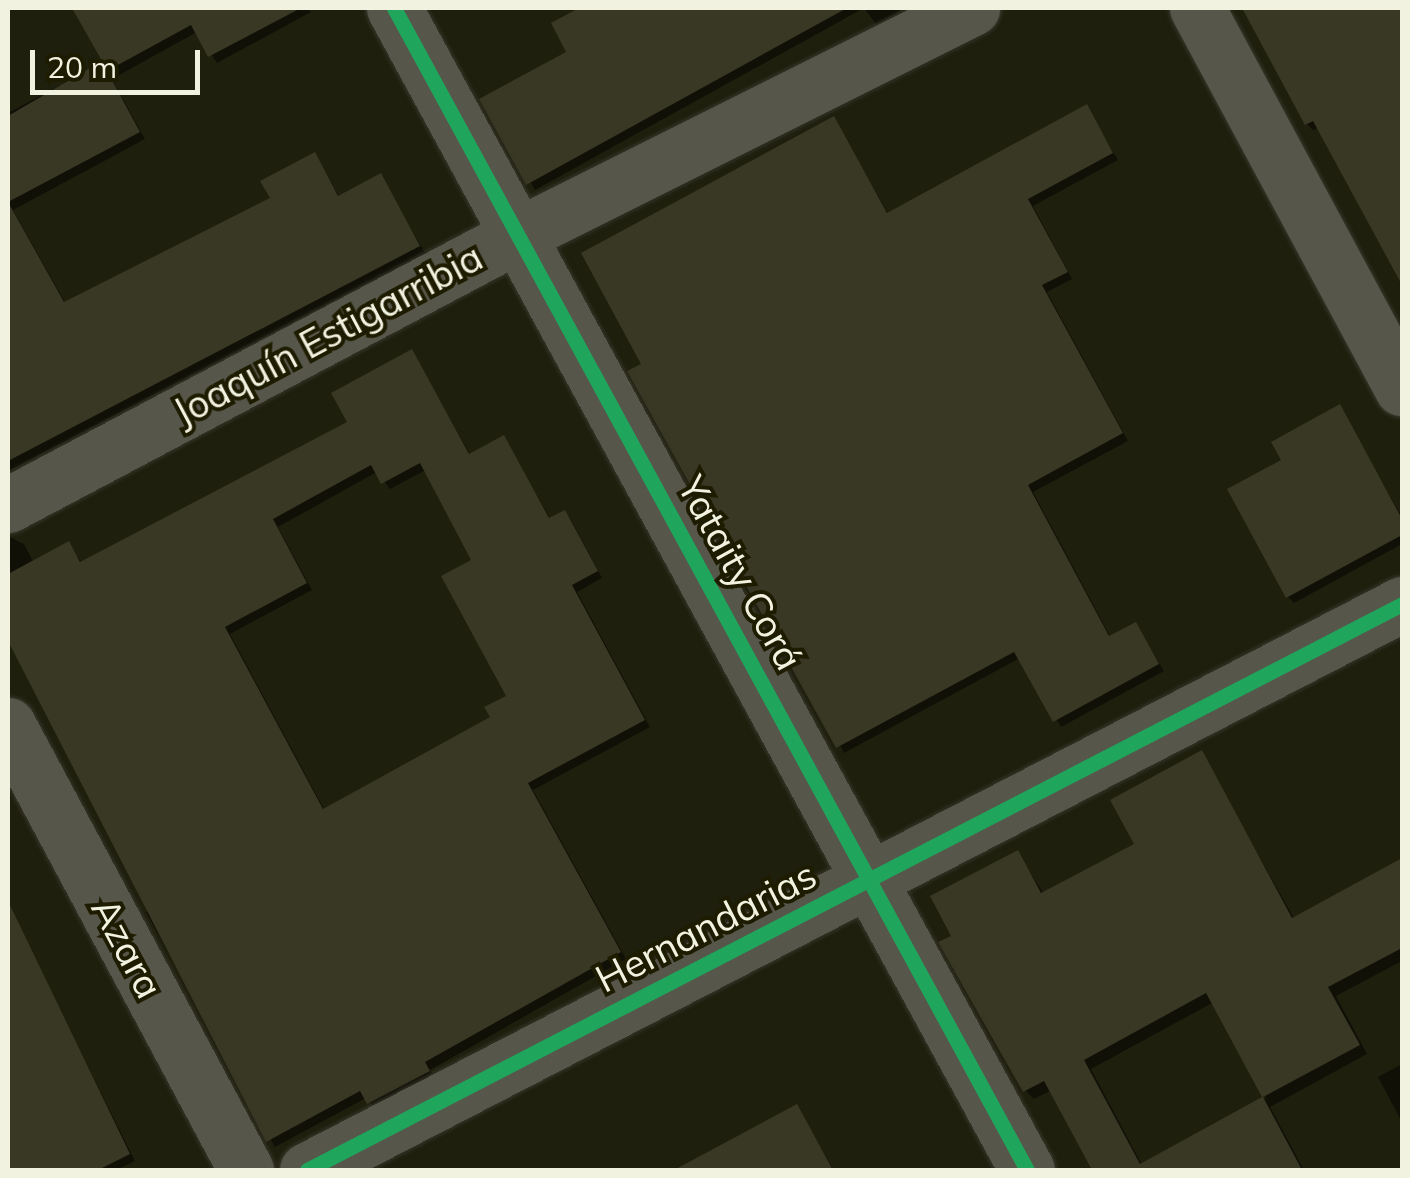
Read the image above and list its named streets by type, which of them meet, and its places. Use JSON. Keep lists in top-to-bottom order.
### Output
{
  "streets": {
    "street": [
      "Joaquín Estigarribia",
      "Yataity Corá",
      "Hernandarias",
      "Azara"
    ]
  },
  "crossings": [
    ["Joaquín Estigarribia", "Yataity Corá"],
    ["Yataity Corá", "Hernandarias"]
  ],
  "scale_bar": "20 m"
}
